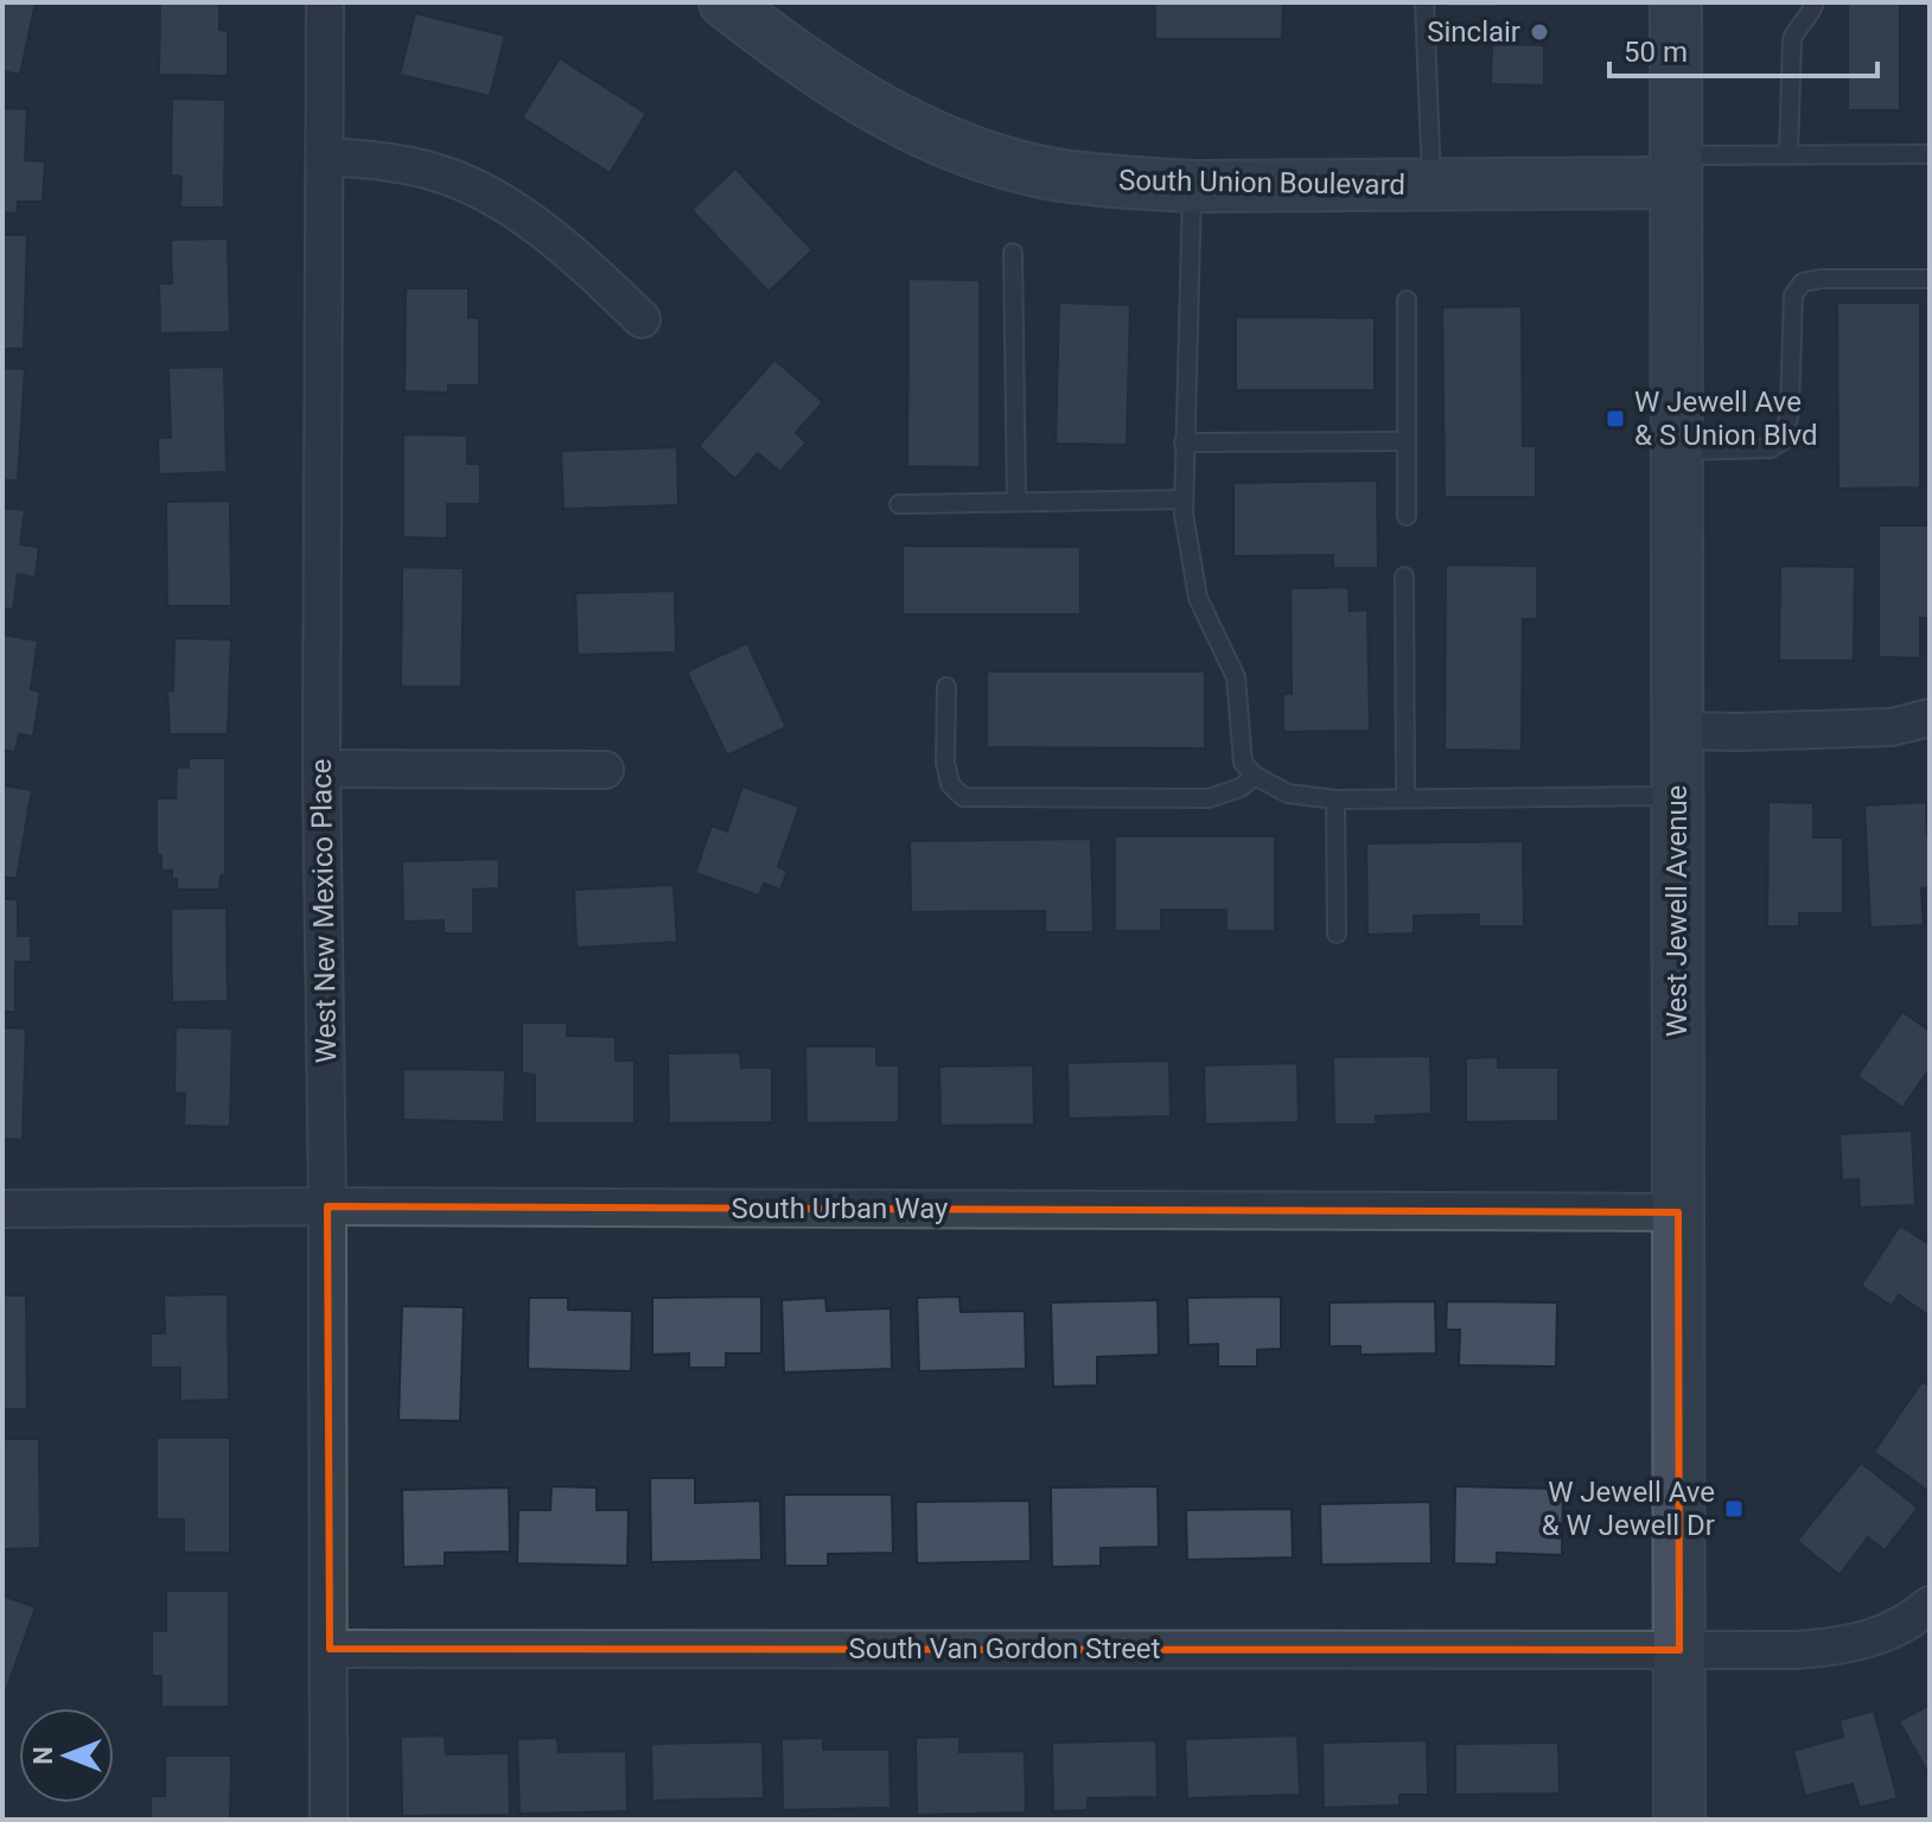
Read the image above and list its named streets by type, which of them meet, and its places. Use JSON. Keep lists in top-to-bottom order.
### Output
{
  "streets": {
    "main road": ["South Union Boulevard", "West Jewell Avenue"],
    "street": ["West New Mexico Place", "South Urban Way", "South Van Gordon Street"]
  },
  "crossings": [
    ["South Union Boulevard", "West Jewell Avenue"],
    ["West New Mexico Place", "South Urban Way"],
    ["West New Mexico Place", "South Van Gordon Street"],
    ["West Jewell Avenue", "South Urban Way"],
    ["West Jewell Avenue", "South Van Gordon Street"]
  ],
  "places": {
    "other": ["Sinclair"],
    "transit": ["W Jewell Ave & S Union Blvd", "W Jewell Ave & W Jewell Dr"]
  },
  "scale_bar": "50 m",
  "north": "left"
}
